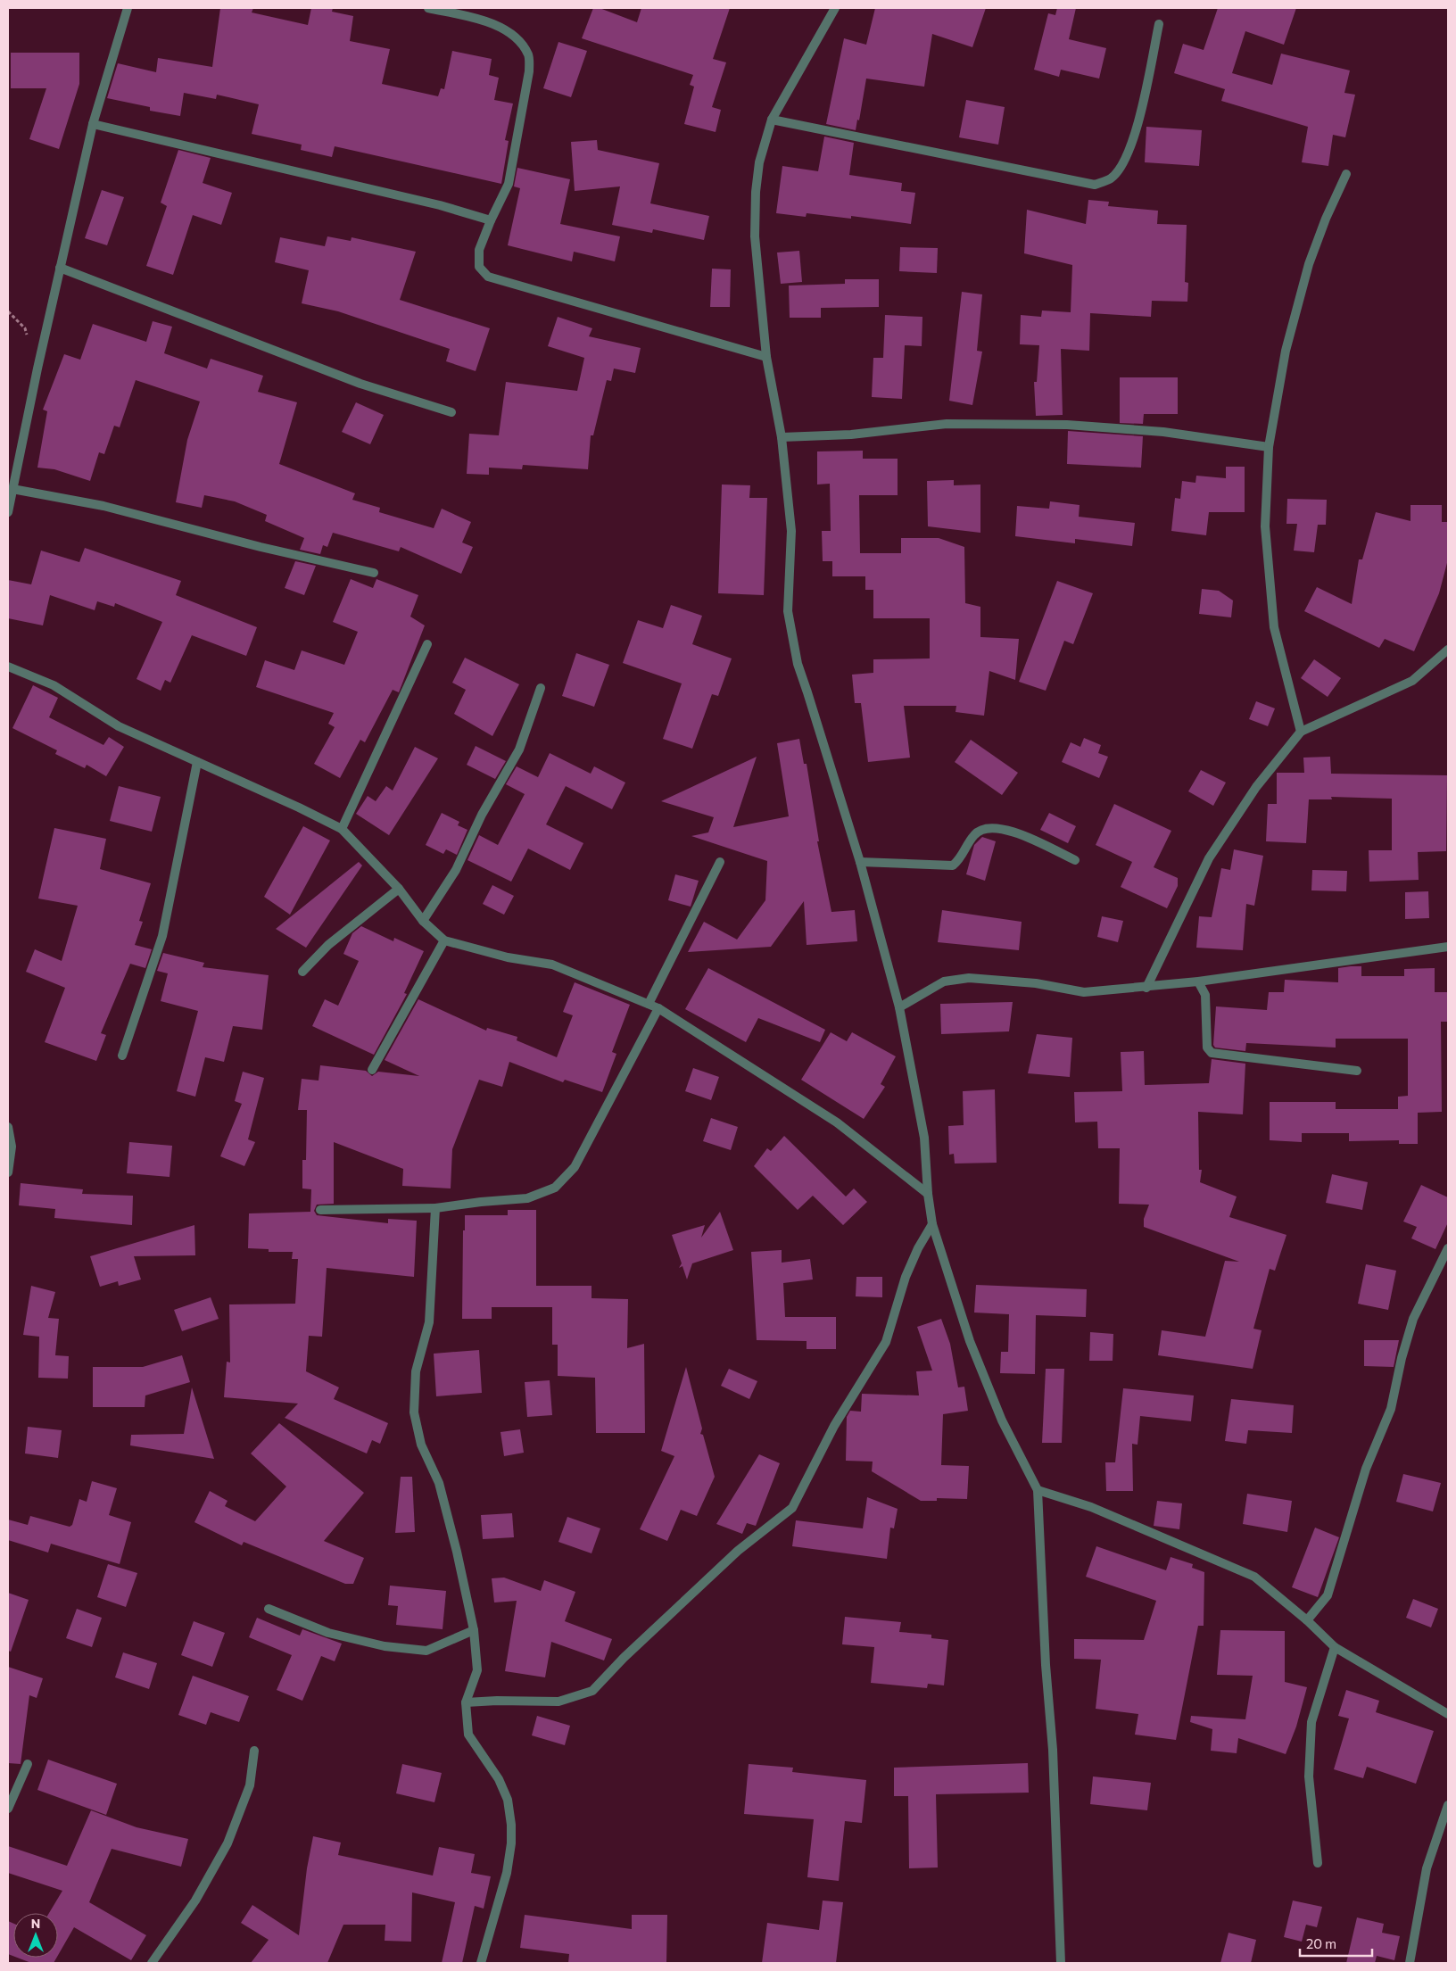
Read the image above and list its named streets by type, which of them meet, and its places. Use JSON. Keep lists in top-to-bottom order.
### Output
{
  "scale_bar": "20 m",
  "north": "top"
}
